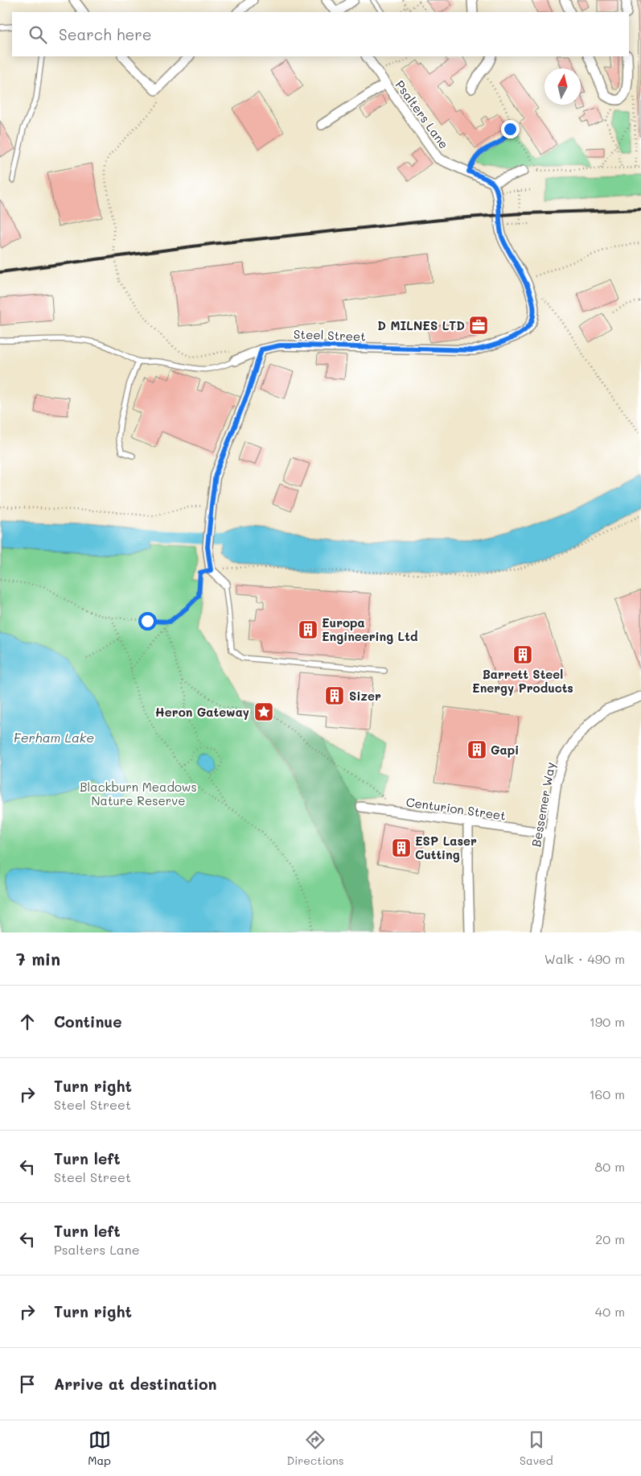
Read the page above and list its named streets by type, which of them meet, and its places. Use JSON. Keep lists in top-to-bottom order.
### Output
{
  "streets": {
    "street": [
      "Psalters Lane",
      "Steel Street",
      "Bessemer Way",
      "Centurion Street"
    ]
  },
  "crossings": [
    ["Psalters Lane", "Steel Street"],
    ["Bessemer Way", "Centurion Street"]
  ],
  "water": ["Ferham Lake"],
  "parks": ["Blackburn Meadows Nature Reserve"],
  "places": {
    "office": ["D MILNES LTD"],
    "building": [
      "Europa Engineering Ltd",
      "Barrett Steel Energy Products",
      "Sizer",
      "Gapi",
      "ESP Laser Cutting"
    ],
    "place": ["Heron Gateway"]
  },
  "north": "top",
  "page": {
    "search": "Search here",
    "heading": ["7 min", "Walk · 490 m"],
    "list": [
      ["Continue", "190 m"],
      ["Turn right", "Steel Street", "160 m"],
      ["Turn left", "Steel Street", "80 m"],
      ["Turn left", "Psalters Lane", "20 m"],
      ["Turn right", "40 m"],
      "Arrive at destination"
    ],
    "nav": ["Map", "Directions", "Saved"]
  }
}
